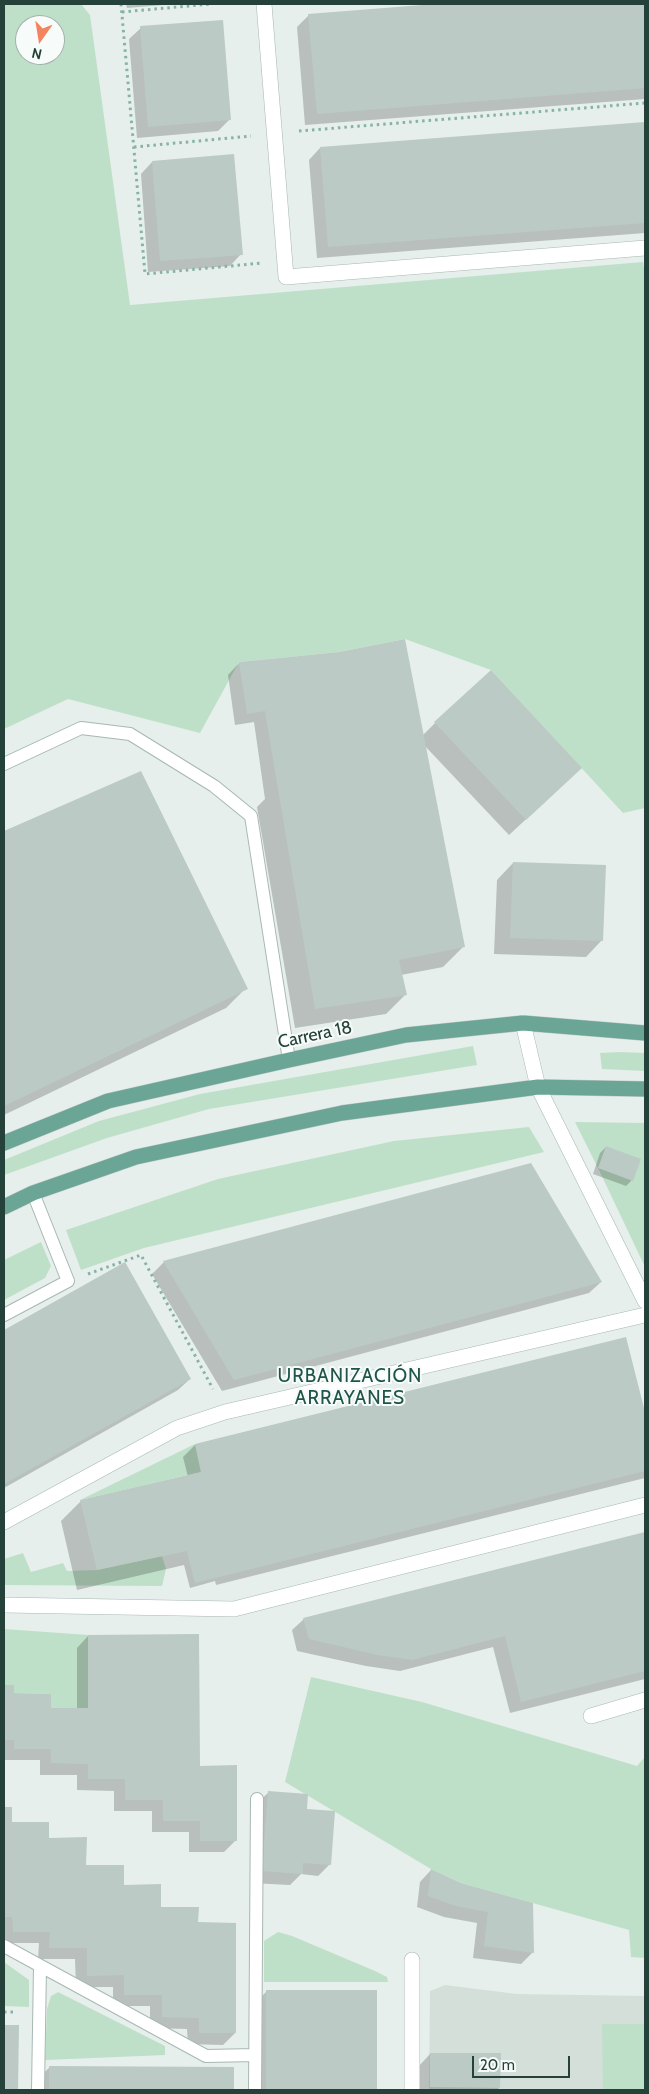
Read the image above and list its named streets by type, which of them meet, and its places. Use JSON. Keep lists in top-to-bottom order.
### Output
{
  "streets": {
    "main road": ["Carrera 18"]
  },
  "districts": ["URBANIZACIÓN ARRAYANES"],
  "scale_bar": "20 m",
  "north": "bottom"
}
